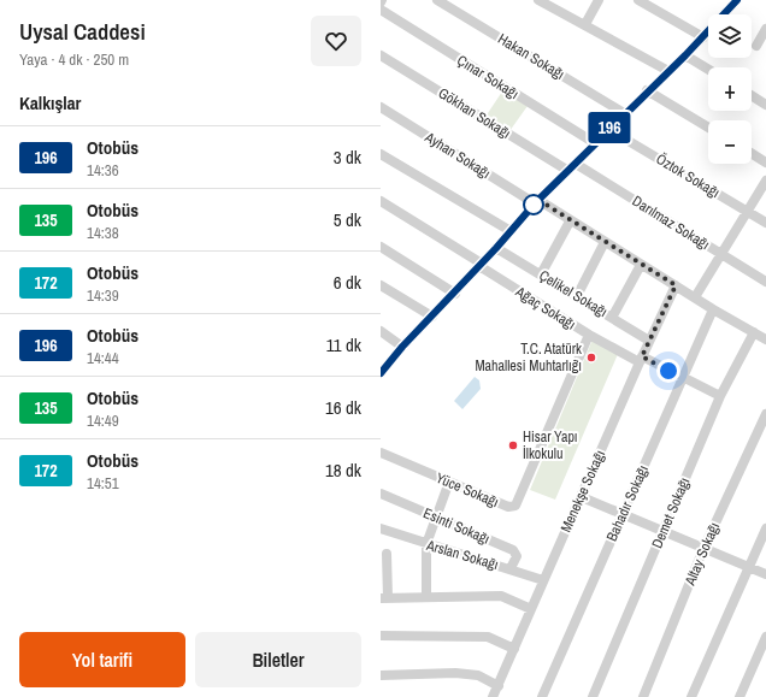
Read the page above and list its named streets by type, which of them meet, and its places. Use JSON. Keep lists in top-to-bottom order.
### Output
{
  "streets": {
    "street": [
      "Hakan Sokağı",
      "Çınar Sokağı",
      "Gökhan Sokağı",
      "Ayhan Sokağı",
      "Öztok Sokağı",
      "Darılmaz Sokağı",
      "Çelikel Sokağı",
      "Ağaç Sokağı",
      "Yüce Sokağı",
      "Menekşe Sokağı",
      "Bahadır Sokağı",
      "Demet Sokağı",
      "Esinti Sokağı",
      "Altay Sokağı",
      "Arslan Sokağı"
    ]
  },
  "crossings": [
    ["Ayhan Sokağı", "Menekşe Sokağı"],
    ["Ayhan Sokağı", "Bahadır Sokağı"],
    ["Ayhan Sokağı", "Demet Sokağı"],
    ["Çelikel Sokağı", "Menekşe Sokağı"],
    ["Ağaç Sokağı", "Yüce Sokağı"],
    ["Ağaç Sokağı", "Menekşe Sokağı"],
    ["Ağaç Sokağı", "Bahadır Sokağı"],
    ["Ağaç Sokağı", "Demet Sokağı"],
    ["Menekşe Sokağı", "Arslan Sokağı"],
    ["Esinti Sokağı", "Arslan Sokağı"]
  ],
  "places": ["T.C. Atatürk Mahallesi Muhtarlığı", "Hisar Yapı İlkokulu"],
  "lines": ["bus line 196"],
  "page": {
    "heading": [
      ["Uysal Caddesi", "Yaya · 4 dk · 250 m"],
      "Kalkışlar"
    ],
    "on_map": "196",
    "map_buttons": ["+", "−"],
    "list": [
      {
        "mark": "196",
        "name": "Otobüs",
        "note": "14:36",
        "value": "3 dk"
      },
      {
        "mark": "135",
        "name": "Otobüs",
        "note": "14:38",
        "value": "5 dk"
      },
      {
        "mark": "172",
        "name": "Otobüs",
        "note": "14:39",
        "value": "6 dk"
      },
      {
        "mark": "196",
        "name": "Otobüs",
        "note": "14:44",
        "value": "11 dk"
      },
      {
        "mark": "135",
        "name": "Otobüs",
        "note": "14:49",
        "value": "16 dk"
      },
      {
        "mark": "172",
        "name": "Otobüs",
        "note": "14:51",
        "value": "18 dk"
      }
    ],
    "buttons": ["Yol tarifi", "Biletler"]
  }
}
